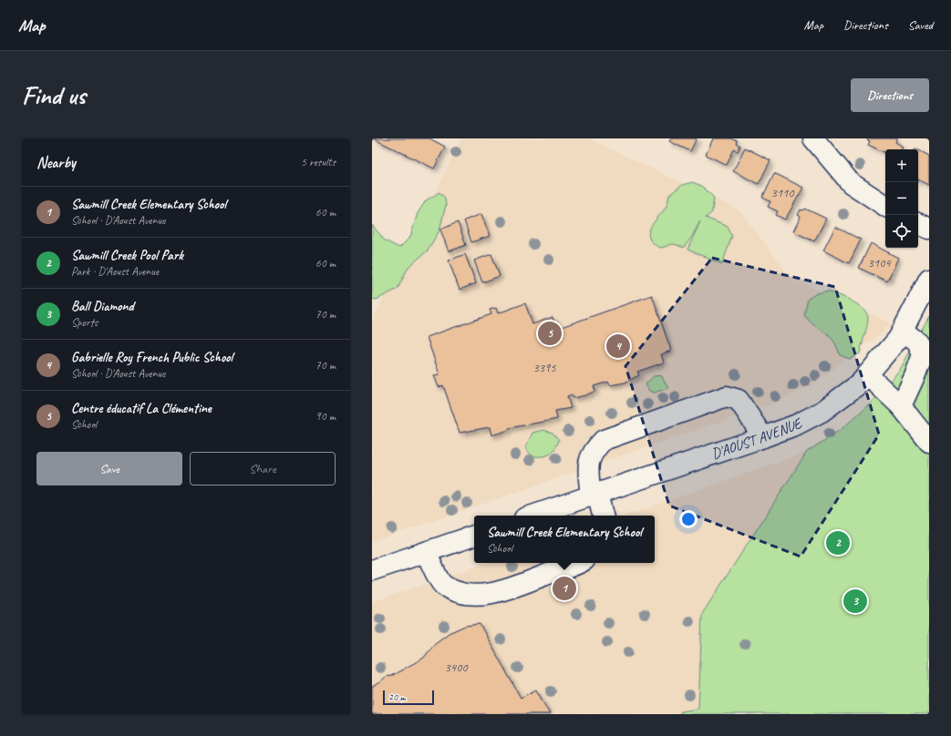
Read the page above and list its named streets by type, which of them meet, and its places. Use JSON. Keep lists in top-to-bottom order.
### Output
{
  "streets": {
    "street": ["D'AOUST AVENUE"]
  },
  "house_numbers": [
    "3110",
    "3104",
    "3395",
    "3400"
  ],
  "scale_bar": "20 m",
  "page": {
    "header": "Map",
    "nav": ["Map", "Directions", "Saved"],
    "buttons": [
      "Directions",
      ["Save", "Share"]
    ],
    "title": "Find us",
    "heading": ["Nearby", "5 results"],
    "map_buttons": ["+", "−"],
    "list": [
      {
        "mark": "1",
        "name": "Sawmill Creek Elementary School",
        "note": "School · D'Aoust Avenue",
        "value": "60 m"
      },
      {
        "mark": "2",
        "name": "Sawmill Creek Pool Park",
        "note": "Park · D'Aoust Avenue",
        "value": "60 m"
      },
      {
        "mark": "3",
        "name": "Ball Diamond",
        "note": "Sports",
        "value": "70 m"
      },
      {
        "mark": "4",
        "name": "Gabrielle Roy French Public School",
        "note": "School · D'Aoust Avenue",
        "value": "70 m"
      },
      {
        "mark": "5",
        "name": "Centre éducatif La Clémentine",
        "note": "School",
        "value": "90 m"
      }
    ],
    "pins": [
      "5",
      "4",
      "2",
      "1",
      "3"
    ],
    "popup": ["Sawmill Creek Elementary School", "School"],
    "scale": "20 m"
  }
}
